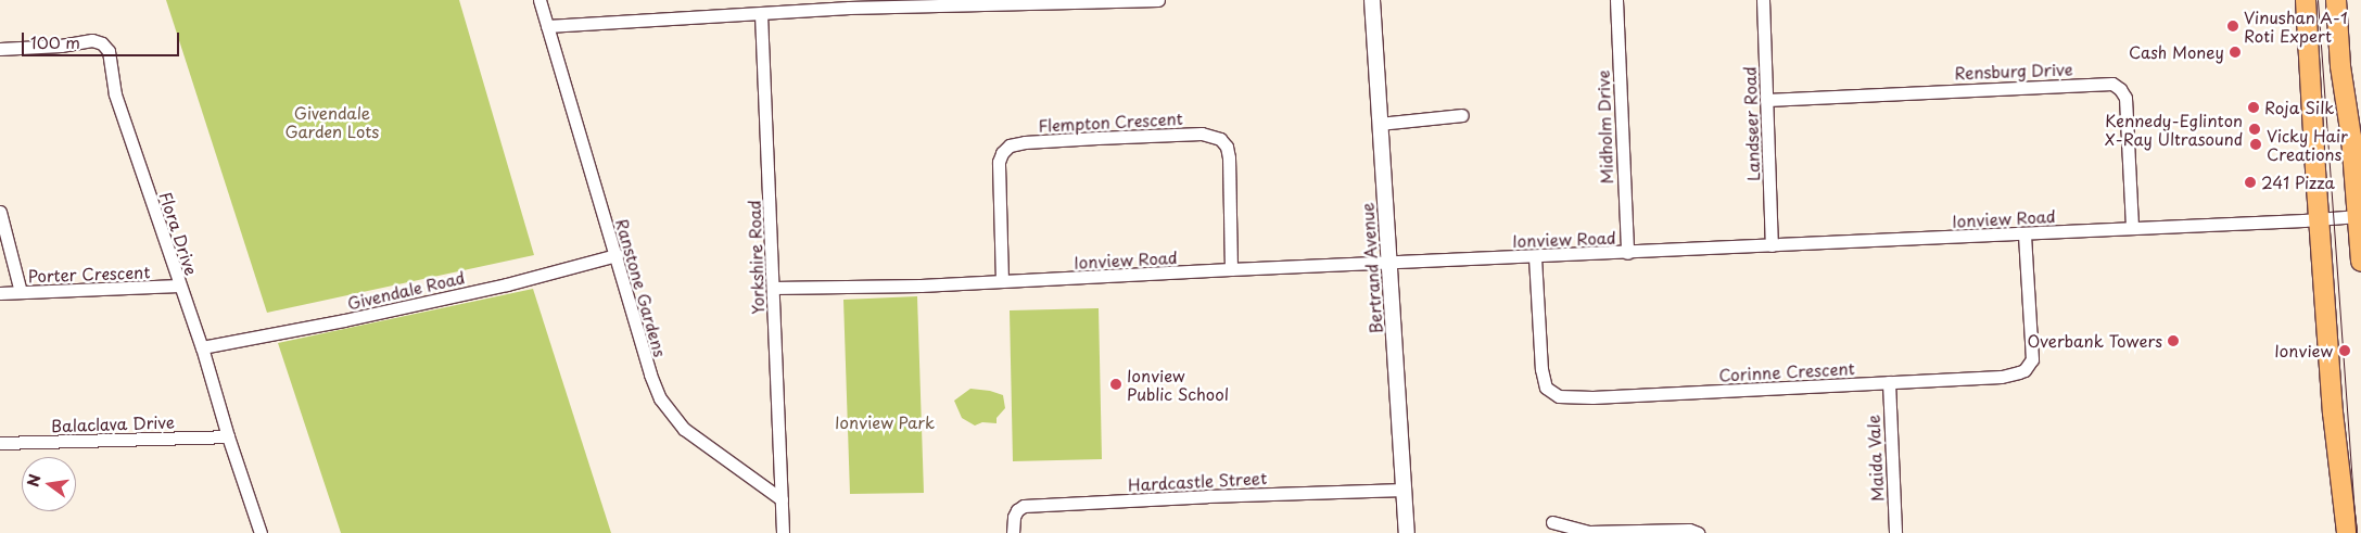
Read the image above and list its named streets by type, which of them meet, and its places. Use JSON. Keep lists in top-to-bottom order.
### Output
{
  "streets": {
    "street": [
      "Rensburg Drive",
      "Flempton Crescent",
      "Landseer Road",
      "Midholm Drive",
      "Ionview Road",
      "Flora Drive",
      "Yorkshire Road",
      "Bertrand Avenue",
      "Porter Crescent",
      "Ranstone Gardens",
      "Givendale Road",
      "Corinne Crescent",
      "Balaclava Drive",
      "Maida Vale",
      "Hardcastle Street"
    ]
  },
  "crossings": [
    ["Rensburg Drive", "Landseer Road"],
    ["Rensburg Drive", "Ionview Road"],
    ["Flempton Crescent", "Ionview Road"],
    ["Landseer Road", "Ionview Road"],
    ["Midholm Drive", "Ionview Road"],
    ["Ionview Road", "Yorkshire Road"],
    ["Ionview Road", "Bertrand Avenue"],
    ["Ionview Road", "Corinne Crescent"],
    ["Flora Drive", "Porter Crescent"],
    ["Flora Drive", "Givendale Road"],
    ["Flora Drive", "Balaclava Drive"],
    ["Yorkshire Road", "Ranstone Gardens"],
    ["Bertrand Avenue", "Hardcastle Street"],
    ["Ranstone Gardens", "Givendale Road"],
    ["Corinne Crescent", "Maida Vale"]
  ],
  "parks": ["Givendale Garden Lots", "Ionview Park"],
  "places": [
    "Vinushan A-1 Roti Expert",
    "Cash Money",
    "Roja Silk",
    "Kennedy-Eglinton X-Ray Ultrasound",
    "Vicky Hair Creations",
    "241 Pizza",
    "Overbank Towers",
    "Ionview",
    "Ionview Public School"
  ],
  "scale_bar": "100 m",
  "north": "left"
}
